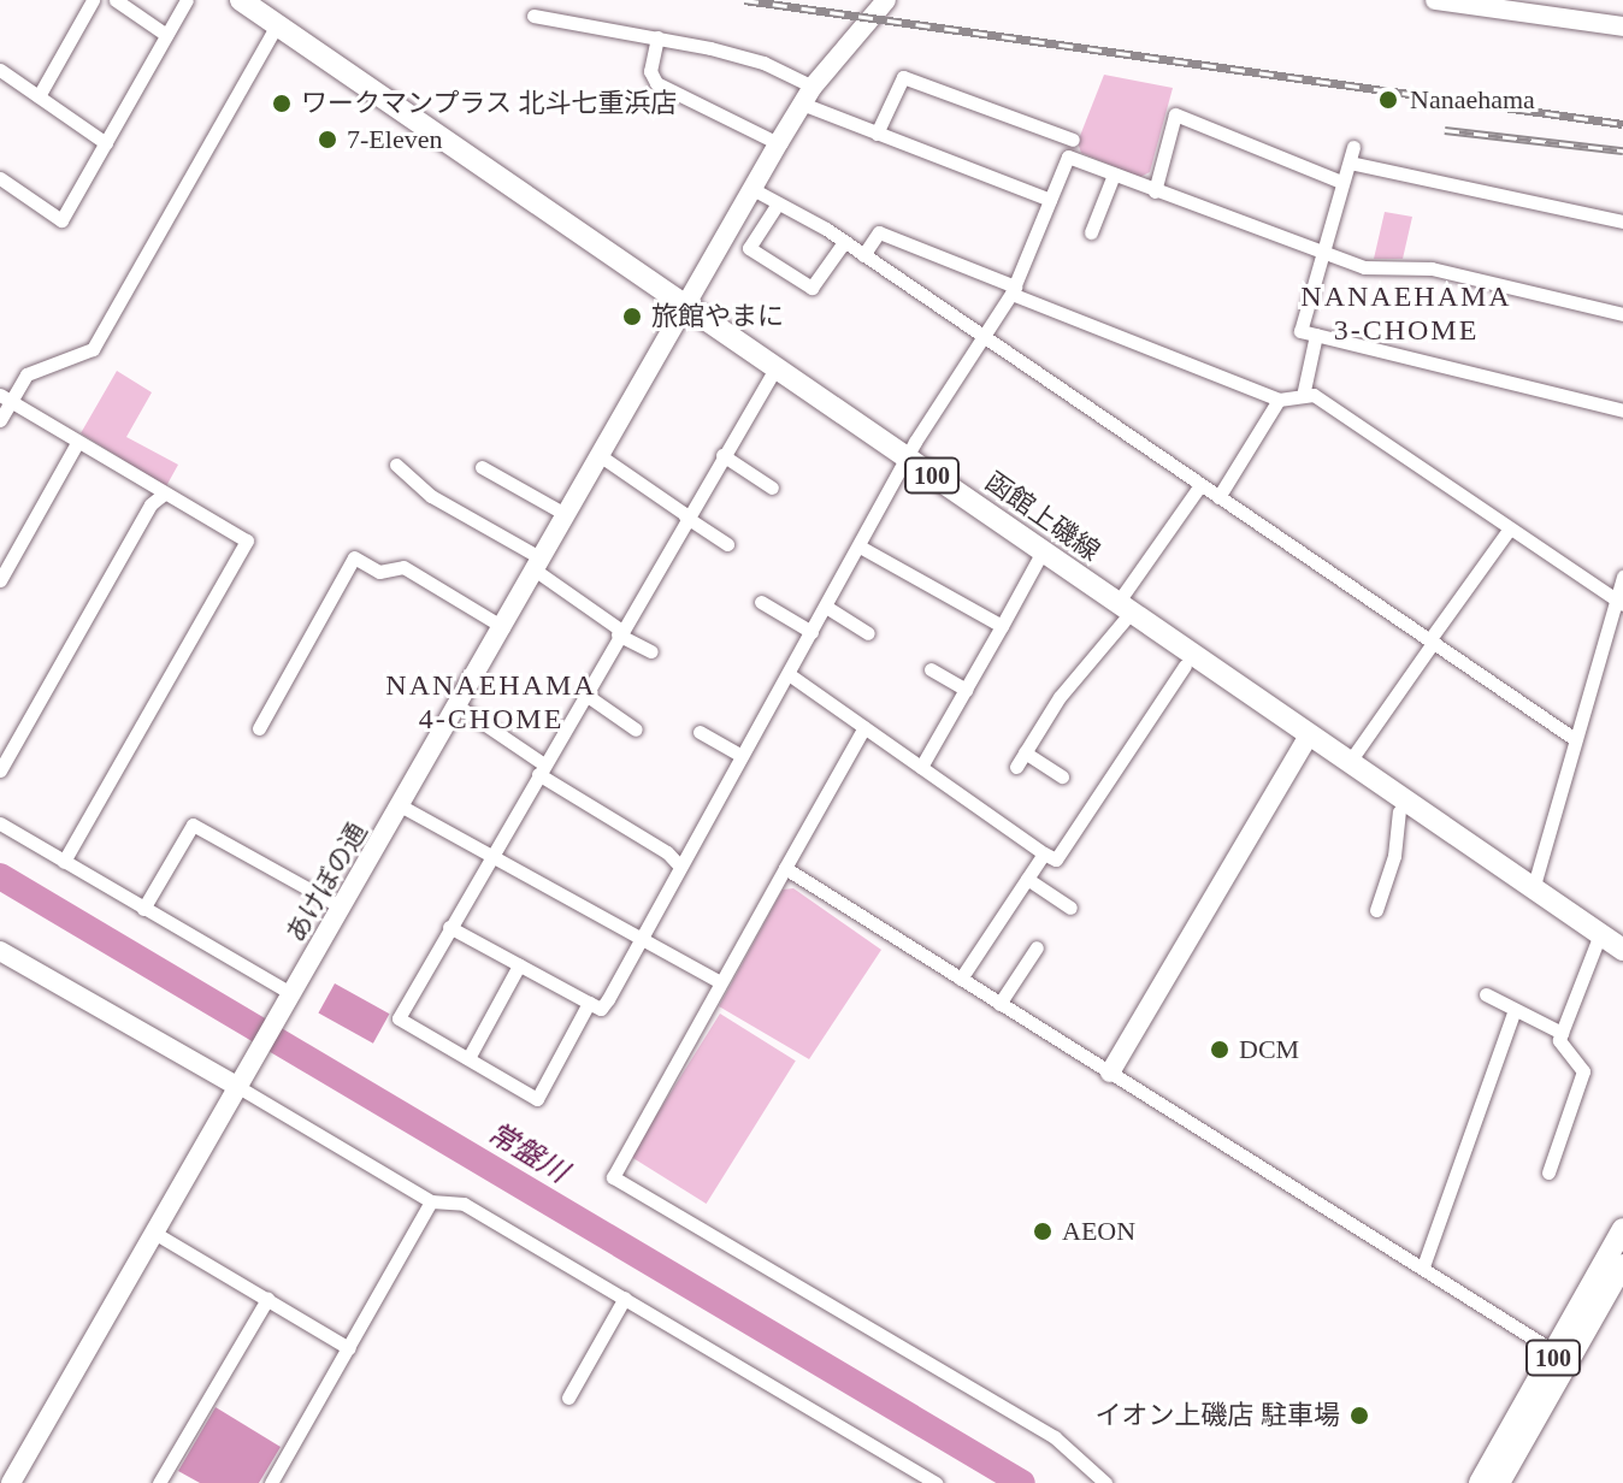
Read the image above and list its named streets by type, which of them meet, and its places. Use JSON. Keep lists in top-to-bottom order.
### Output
{
  "streets": {
    "main road": ["100", "函館上磯線"],
    "street": ["あけぼの通"]
  },
  "crossings": [
    ["函館上磯線", "あけぼの通"]
  ],
  "districts": ["NANAEHAMA 3-CHOME", "NANAEHAMA 4-CHOME"],
  "water": ["常盤川"],
  "places": [
    "Nanaehama",
    "ワークマンプラス 北斗七重浜店",
    "7-Eleven",
    "旅館やまに",
    "DCM",
    "AEON",
    "イオン上磯店 駐車場"
  ]
}
